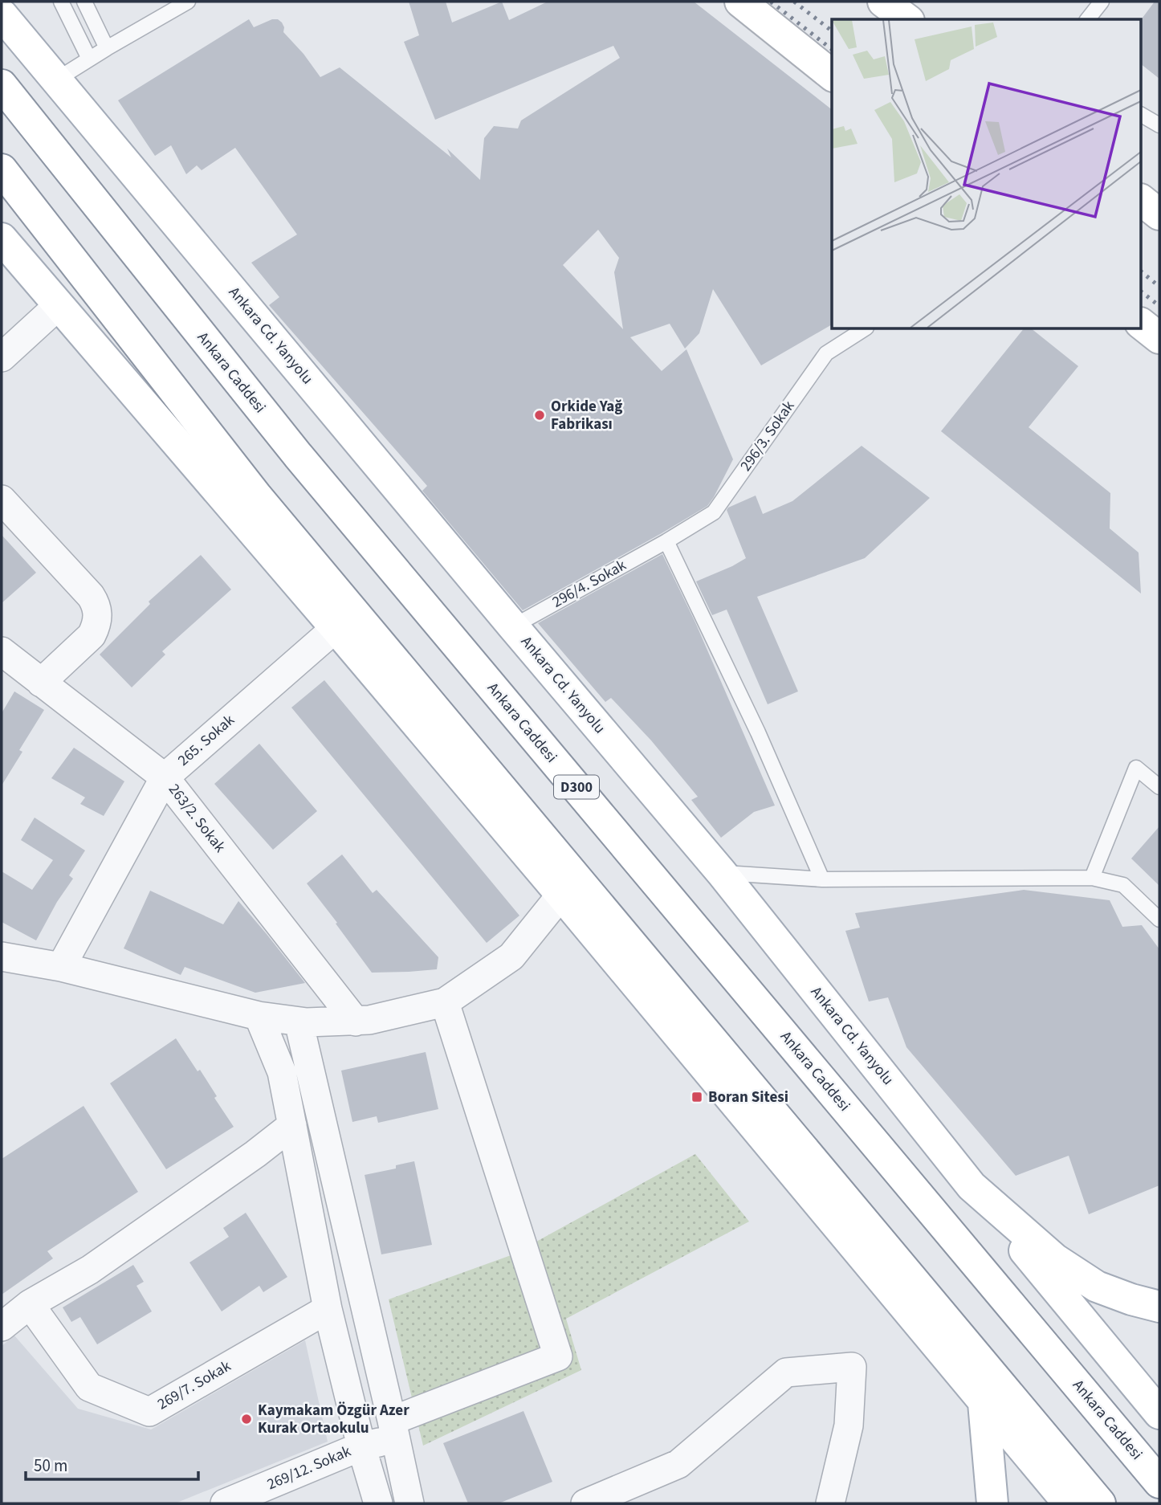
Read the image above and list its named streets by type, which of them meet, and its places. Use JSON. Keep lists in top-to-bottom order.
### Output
{
  "streets": {
    "main road": ["Ankara Cd. Yanyolu", "Ankara Caddesi", "D300"],
    "street": [
      "265. Sokak",
      "263/2. Sokak",
      "269/7. Sokak",
      "269/12. Sokak"
    ],
    "lane": ["296/3. Sokak", "296/4. Sokak"]
  },
  "crossings": [
    ["Ankara Cd. Yanyolu", "296/4. Sokak"],
    ["296/3. Sokak", "296/4. Sokak"],
    ["265. Sokak", "263/2. Sokak"]
  ],
  "places": {
    "other": ["Orkide Yağ Fabrikası", "Kaymakam Özgür Azer Kurak Ortaokulu"],
    "transit": ["Boran Sitesi"]
  },
  "scale_bar": "50 m"
}
